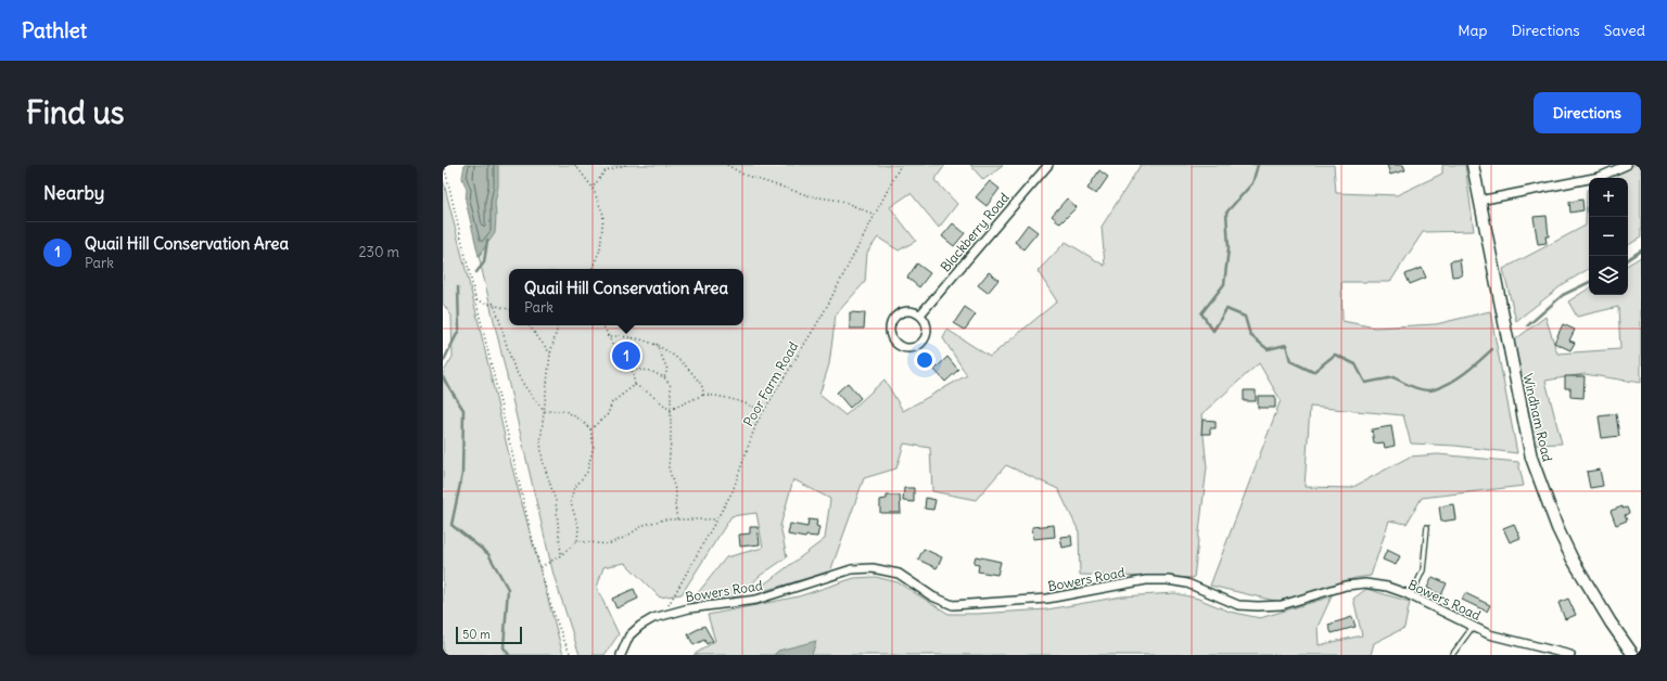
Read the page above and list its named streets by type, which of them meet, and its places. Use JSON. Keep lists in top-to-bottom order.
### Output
{
  "streets": {
    "street": ["Blackberry Road", "Windham Road", "Bowers Road"],
    "path": ["Poor Farm Road"]
  },
  "crossings": [
    ["Poor Farm Road", "Bowers Road"]
  ],
  "scale_bar": "50 m",
  "page": {
    "header": "Pathlet",
    "nav": ["Map", "Directions", "Saved"],
    "buttons": "Directions",
    "title": "Find us",
    "heading": "Nearby",
    "map_buttons": ["+", "−"],
    "list": [
      {
        "mark": "1",
        "name": "Quail Hill Conservation Area",
        "note": "Park",
        "value": "230 m"
      }
    ],
    "popup": ["Quail Hill Conservation Area", "Park"],
    "pins": "1",
    "scale": "50 m"
  }
}
